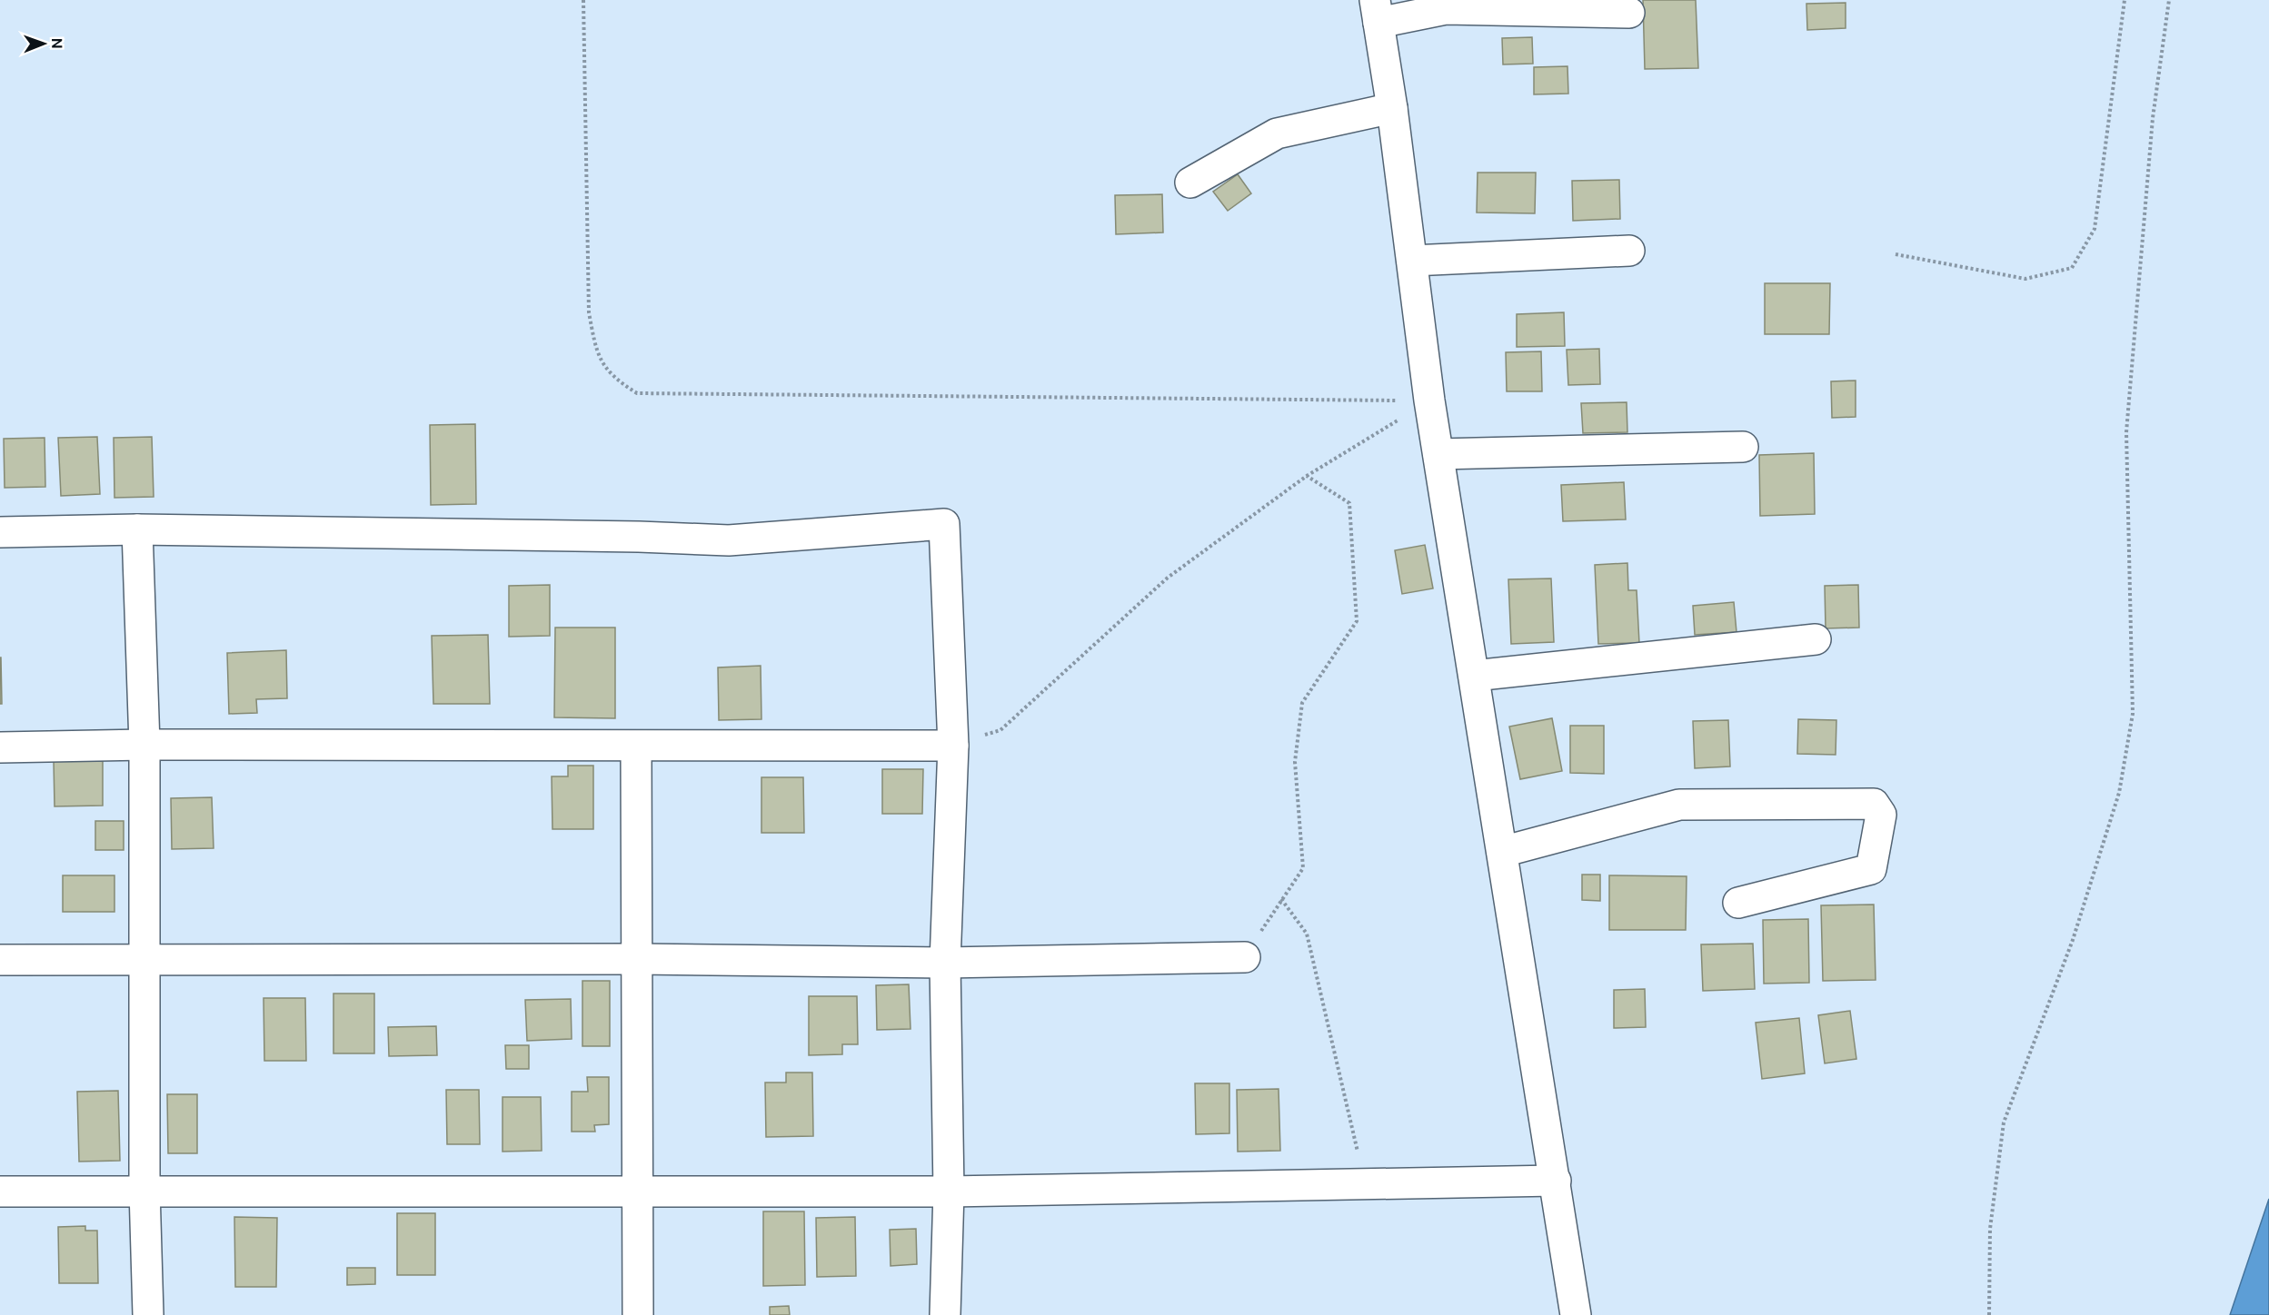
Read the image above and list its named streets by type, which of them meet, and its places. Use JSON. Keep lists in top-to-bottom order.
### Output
{
  "north": "right"
}
